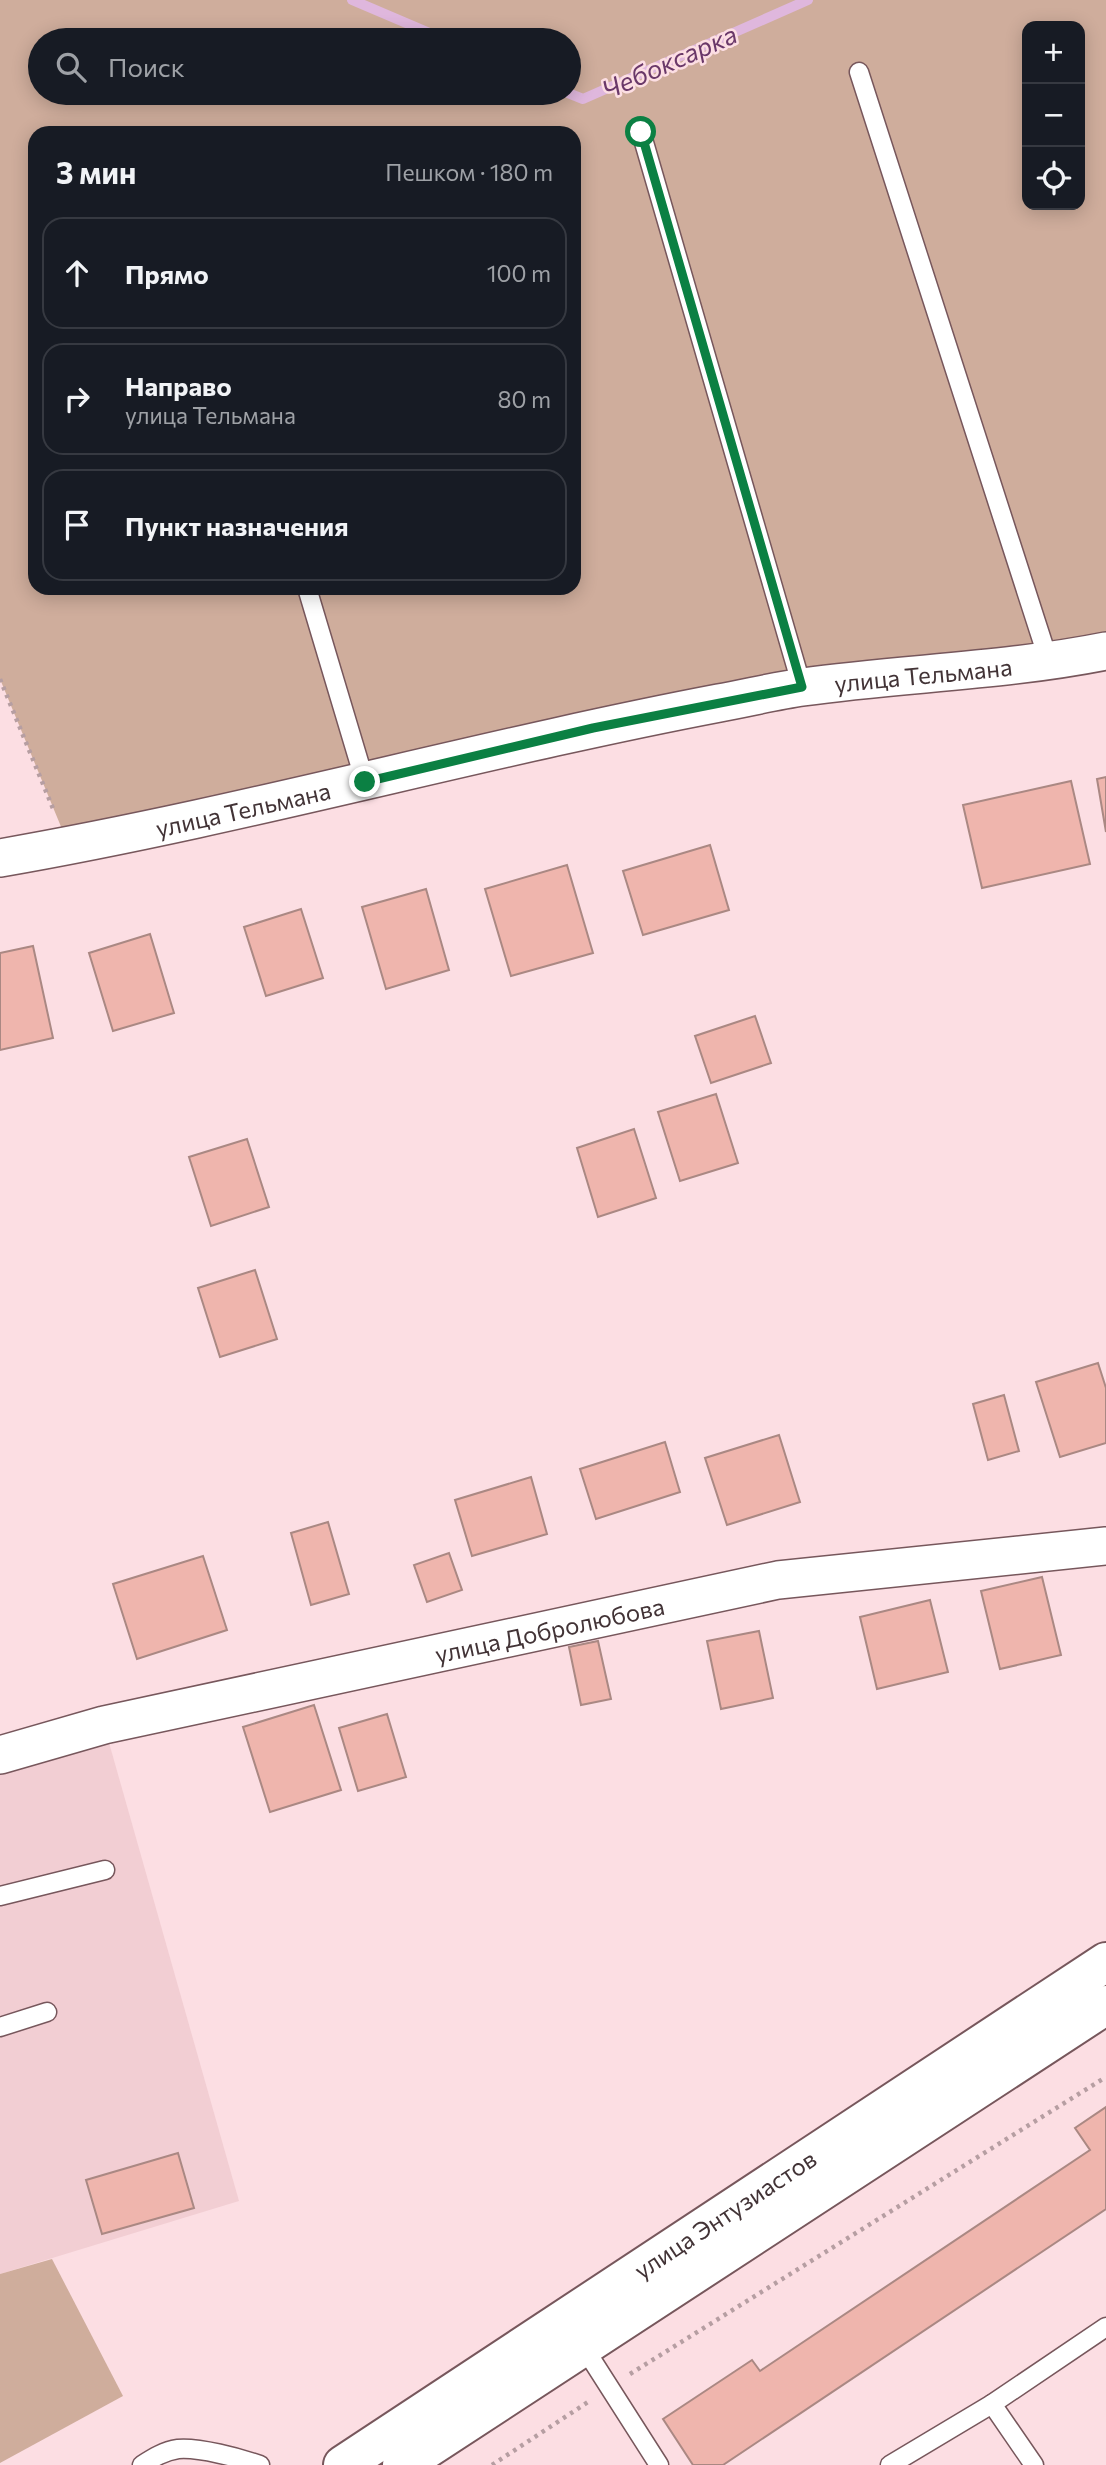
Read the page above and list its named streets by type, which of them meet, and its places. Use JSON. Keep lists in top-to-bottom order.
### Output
{
  "streets": {
    "main road": ["улица Энтузиастов"],
    "street": ["улица Тельмана", "улица Добролюбова"]
  },
  "water": ["Чебоксарка"],
  "page": {
    "map_buttons": ["+", "−"],
    "search": "Поиск",
    "heading": ["3 мин", "Пешком · 180 m"],
    "list": [
      ["Прямо", "100 m"],
      ["Направо", "улица Тельмана", "80 m"],
      "Пункт назначения"
    ]
  }
}
